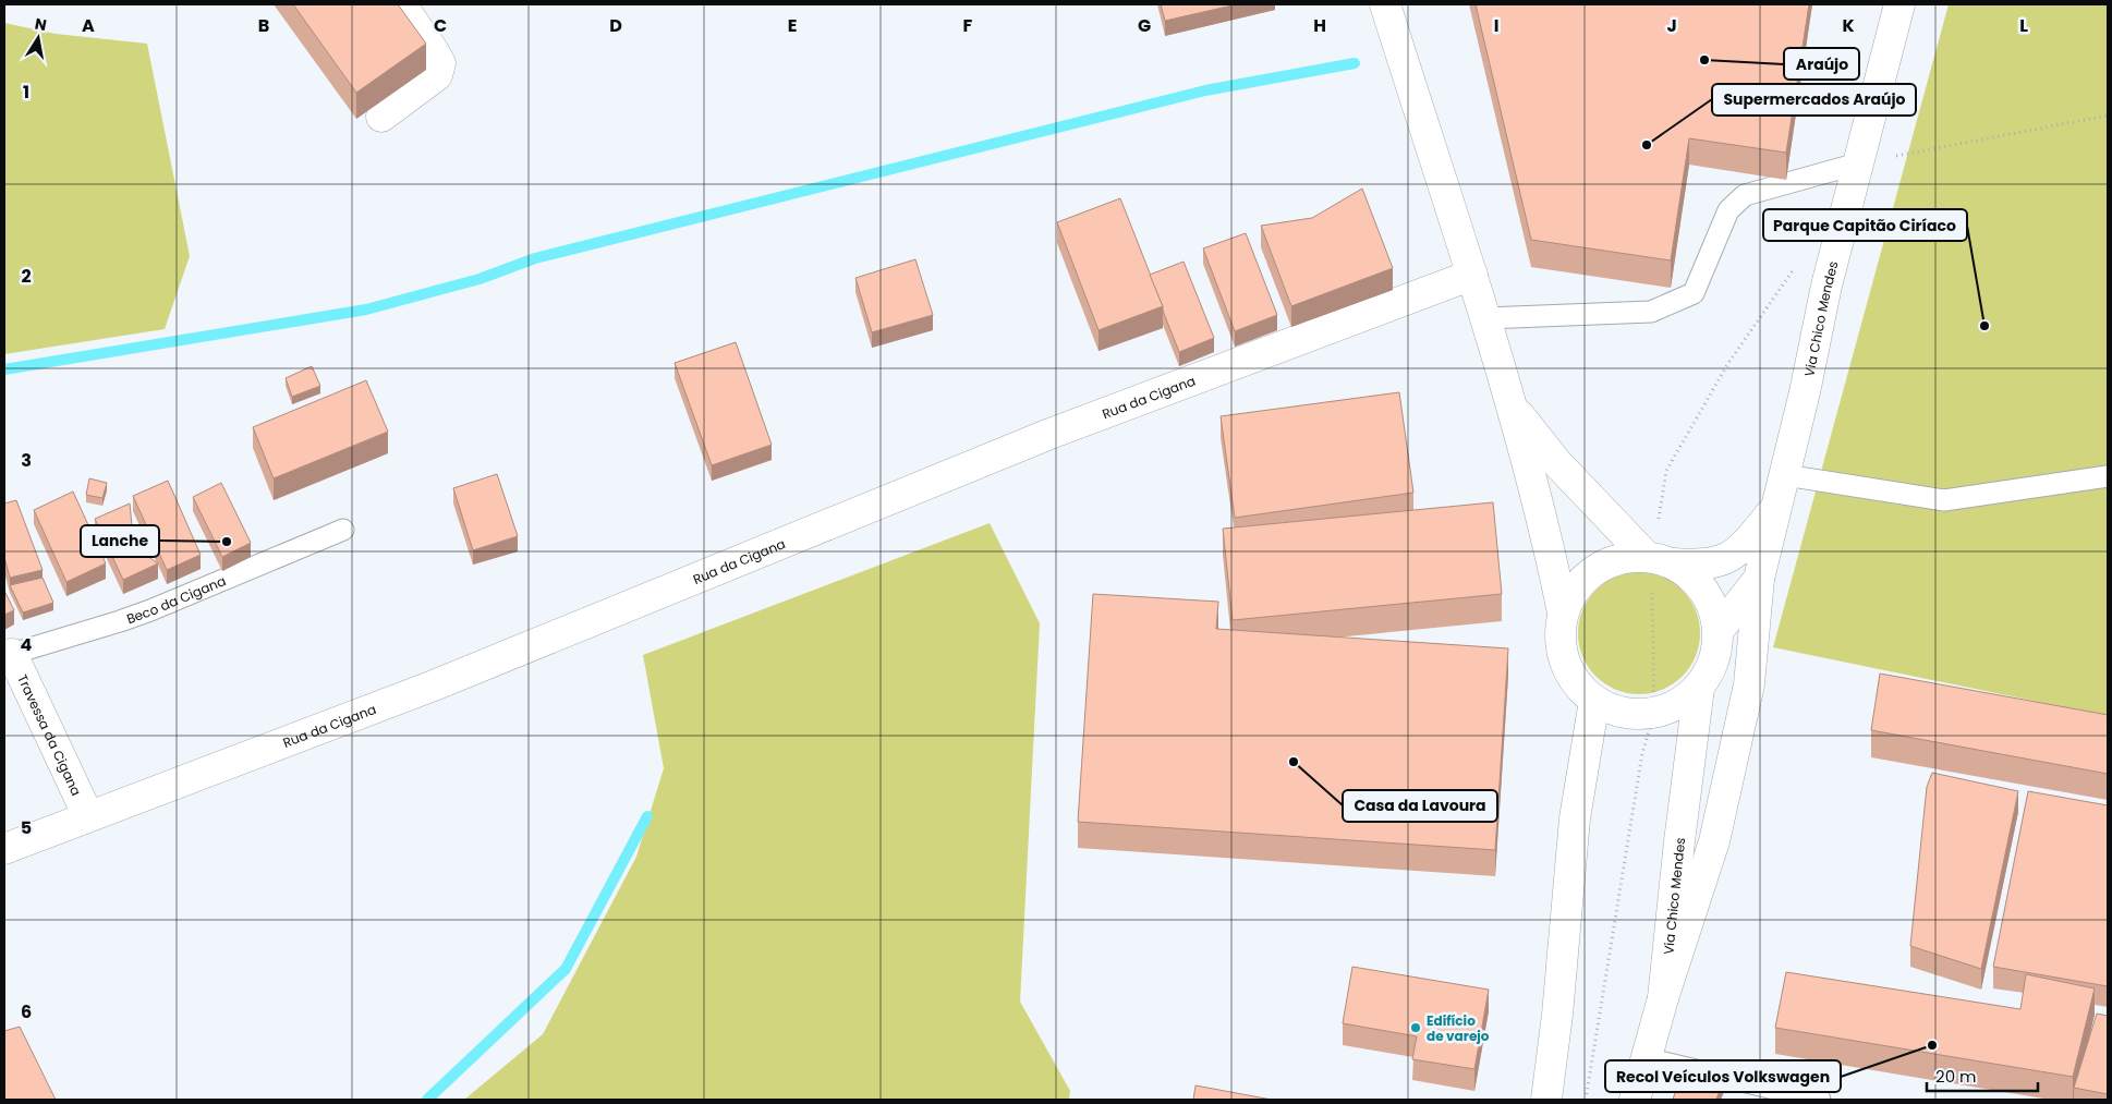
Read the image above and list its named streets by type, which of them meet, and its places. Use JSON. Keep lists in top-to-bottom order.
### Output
{
  "streets": {
    "main road": ["Via Chico Mendes", "Rua da Cigana", "Travessa da Cigana"],
    "lane": ["Beco da Cigana"]
  },
  "crossings": [
    ["Rua da Cigana", "Travessa da Cigana"],
    ["Beco da Cigana", "Travessa da Cigana"]
  ],
  "places": [
    "Araújo",
    "Supermercados Araújo",
    "Parque Capitão Ciríaco",
    "Lanche",
    "Casa da Lavoura",
    "Edifício de varejo",
    "Recol Veículos Volkswagen"
  ],
  "scale_bar": "20 m",
  "north": "top",
  "grid": {
    "columns": [
      "A",
      "B",
      "C",
      "D",
      "E",
      "F",
      "G",
      "H",
      "I",
      "J",
      "K",
      "L"
    ],
    "rows": [
      "1",
      "2",
      "3",
      "4",
      "5",
      "6"
    ]
  }
}
